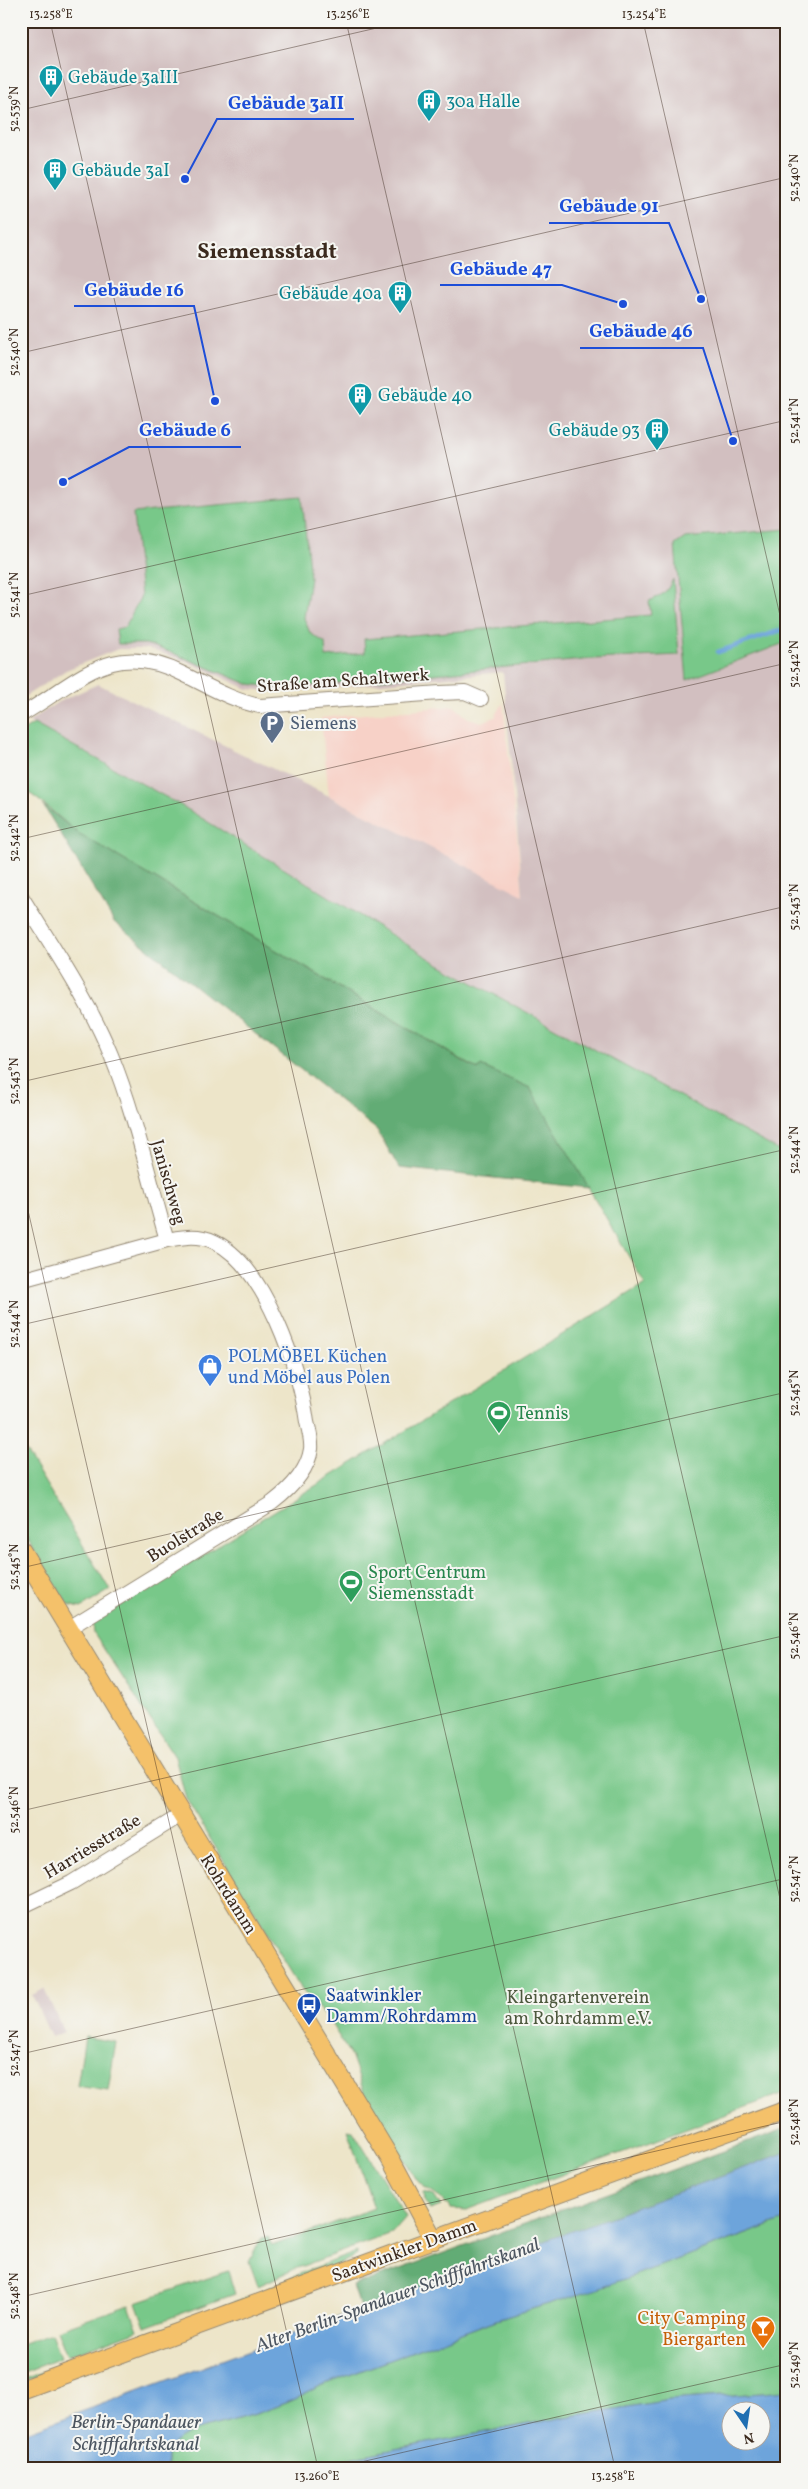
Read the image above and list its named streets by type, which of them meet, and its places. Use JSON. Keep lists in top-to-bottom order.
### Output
{
  "streets": {
    "main road": ["Rohrdamm", "Saatwinkler Damm"],
    "street": [
      "Straße am Schaltwerk",
      "Janischweg",
      "Buolstraße",
      "Harriesstraße"
    ]
  },
  "crossings": [
    ["Janischweg", "Buolstraße"],
    ["Buolstraße", "Rohrdamm"],
    ["Harriesstraße", "Rohrdamm"],
    ["Rohrdamm", "Saatwinkler Damm"]
  ],
  "districts": ["Siemensstadt"],
  "water": ["Alter Berlin-Spandauer Schifffahrtskanal", "Berlin-Spandauer Schifffahrtskanal"],
  "parks": ["Kleingartenverein am Rohrdamm e.V."],
  "places": {
    "building": [
      "Gebäude 3aIII",
      "30a Halle",
      "Gebäude 3aI",
      "Gebäude 40a",
      "Gebäude 40",
      "Gebäude 93"
    ],
    "other": [
      "Gebäude 3aII",
      "Gebäude 91",
      "Gebäude 47",
      "Gebäude 16",
      "Gebäude 46",
      "Gebäude 6"
    ],
    "parking": ["Siemens"],
    "shop": ["POLMÖBEL Küchen und Möbel aus Polen"],
    "sports": ["Tennis", "Sport Centrum Siemensstadt"],
    "bus stop": ["Saatwinkler Damm/Rohrdamm"],
    "bar": ["City Camping Biergarten"]
  },
  "north": "bottom",
  "coordinates": [
    "13.258°E",
    "13.256°E",
    "13.254°E",
    "52.539°N",
    "52.540°N",
    "52.541°N",
    "52.542°N",
    "52.543°N",
    "52.544°N",
    "52.545°N",
    "52.546°N",
    "52.547°N",
    "52.548°N",
    "52.549°N",
    "13.260°E"
  ]
}
